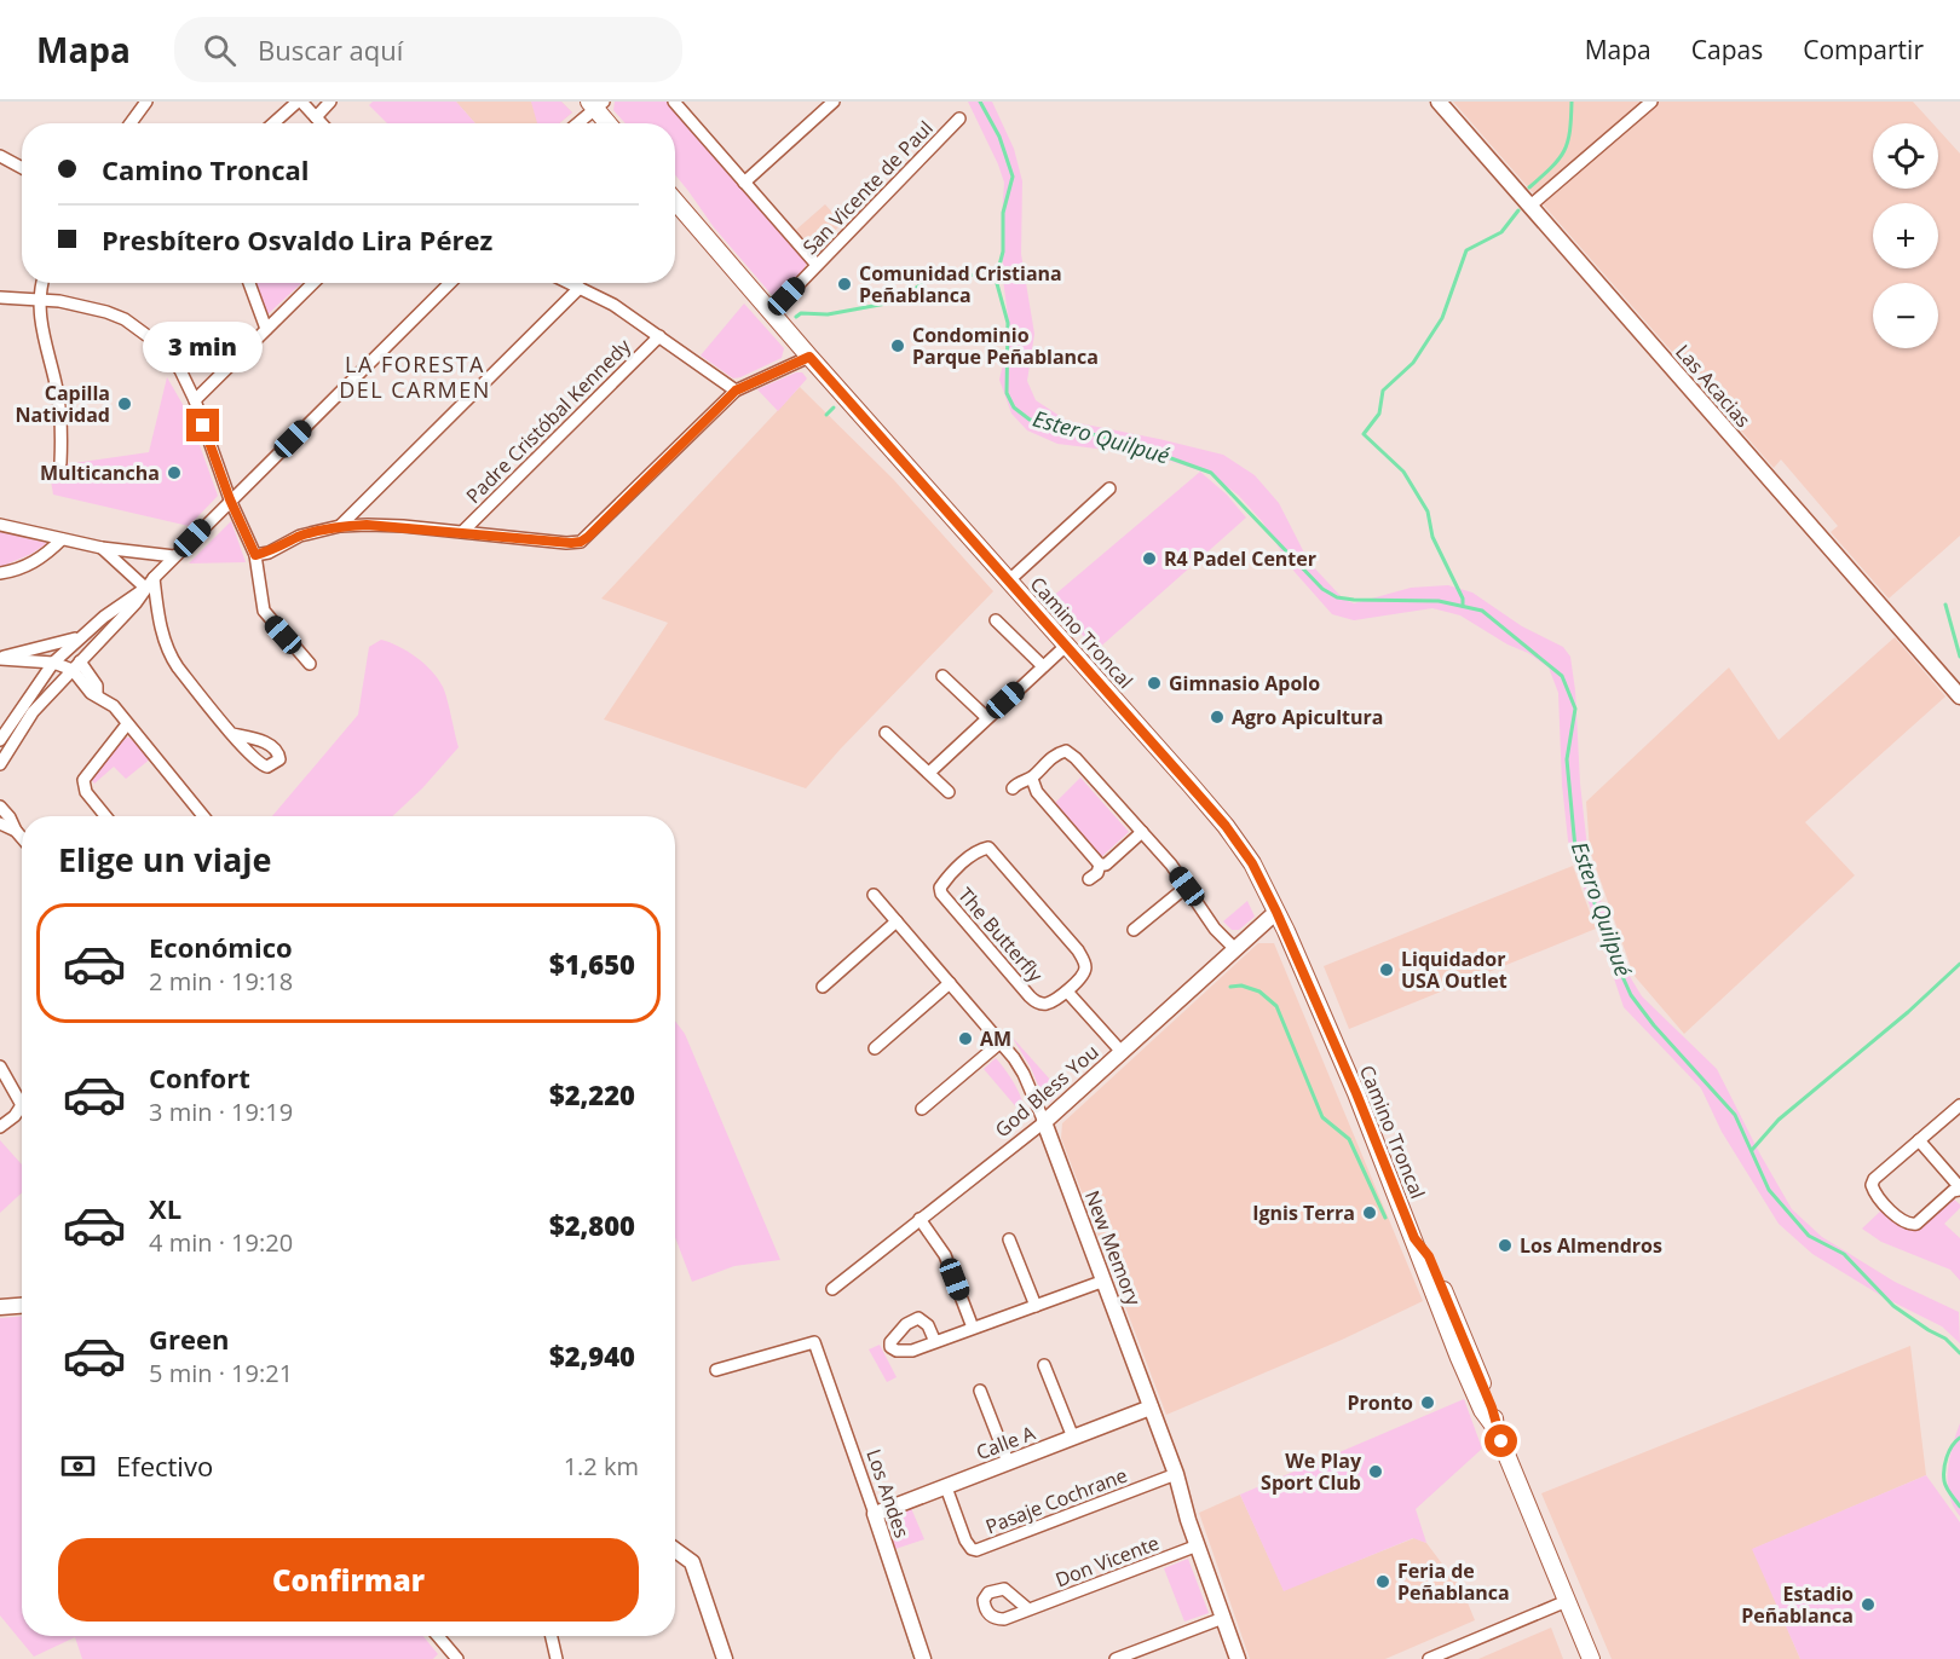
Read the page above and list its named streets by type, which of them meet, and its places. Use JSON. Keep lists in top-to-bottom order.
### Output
{
  "streets": {
    "main road": ["Camino Troncal"],
    "street": [
      "San Vicente de Paul",
      "Las Acacias",
      "Padre Cristóbal Kennedy",
      "The Butterfly",
      "God Bless You",
      "New Memory",
      "Calle A",
      "Los Andes",
      "Pasaje Cochrane",
      "Don Vicente"
    ]
  },
  "crossings": [
    ["San Vicente de Paul", "Camino Troncal"],
    ["Camino Troncal", "God Bless You"],
    ["The Butterfly", "God Bless You"],
    ["God Bless You", "New Memory"],
    ["New Memory", "Calle A"],
    ["New Memory", "Pasaje Cochrane"],
    ["New Memory", "Don Vicente"],
    ["Calle A", "Los Andes"],
    ["Calle A", "Pasaje Cochrane"]
  ],
  "districts": ["LA FORESTA DEL CARMEN"],
  "water": ["Estero Quilpué"],
  "places": [
    "Comunidad Cristiana Peñablanca",
    "Condominio Parque Peñablanca",
    "Capilla Natividad",
    "Multicancha",
    "R4 Padel Center",
    "Gimnasio Apolo",
    "Agro Apicultura",
    "Liquidador USA Outlet",
    "AM",
    "Ignis Terra",
    "Los Almendros",
    "Pronto",
    "We Play Sport Club",
    "Feria de Peñablanca",
    "Estadio Peñablanca"
  ],
  "page": {
    "header": "Mapa",
    "search": "Buscar aquí",
    "nav": ["Mapa", "Capas", "Compartir"],
    "map_buttons": ["+", "−"],
    "banner": ["Camino Troncal", "Presbítero Osvaldo Lira Pérez"],
    "bubble": "3 min",
    "heading": "Elige un viaje",
    "list": [
      {
        "name": "Económico",
        "note": "2 min · 19:18",
        "value": "$1,650"
      },
      {
        "name": "Confort",
        "note": "3 min · 19:19",
        "value": "$2,220"
      },
      {
        "name": "XL",
        "note": "4 min · 19:20",
        "value": "$2,800"
      },
      {
        "name": "Green",
        "note": "5 min · 19:21",
        "value": "$2,940"
      }
    ],
    "pay": ["Efectivo", "1.2 km"],
    "buttons": "Confirmar"
  }
}
